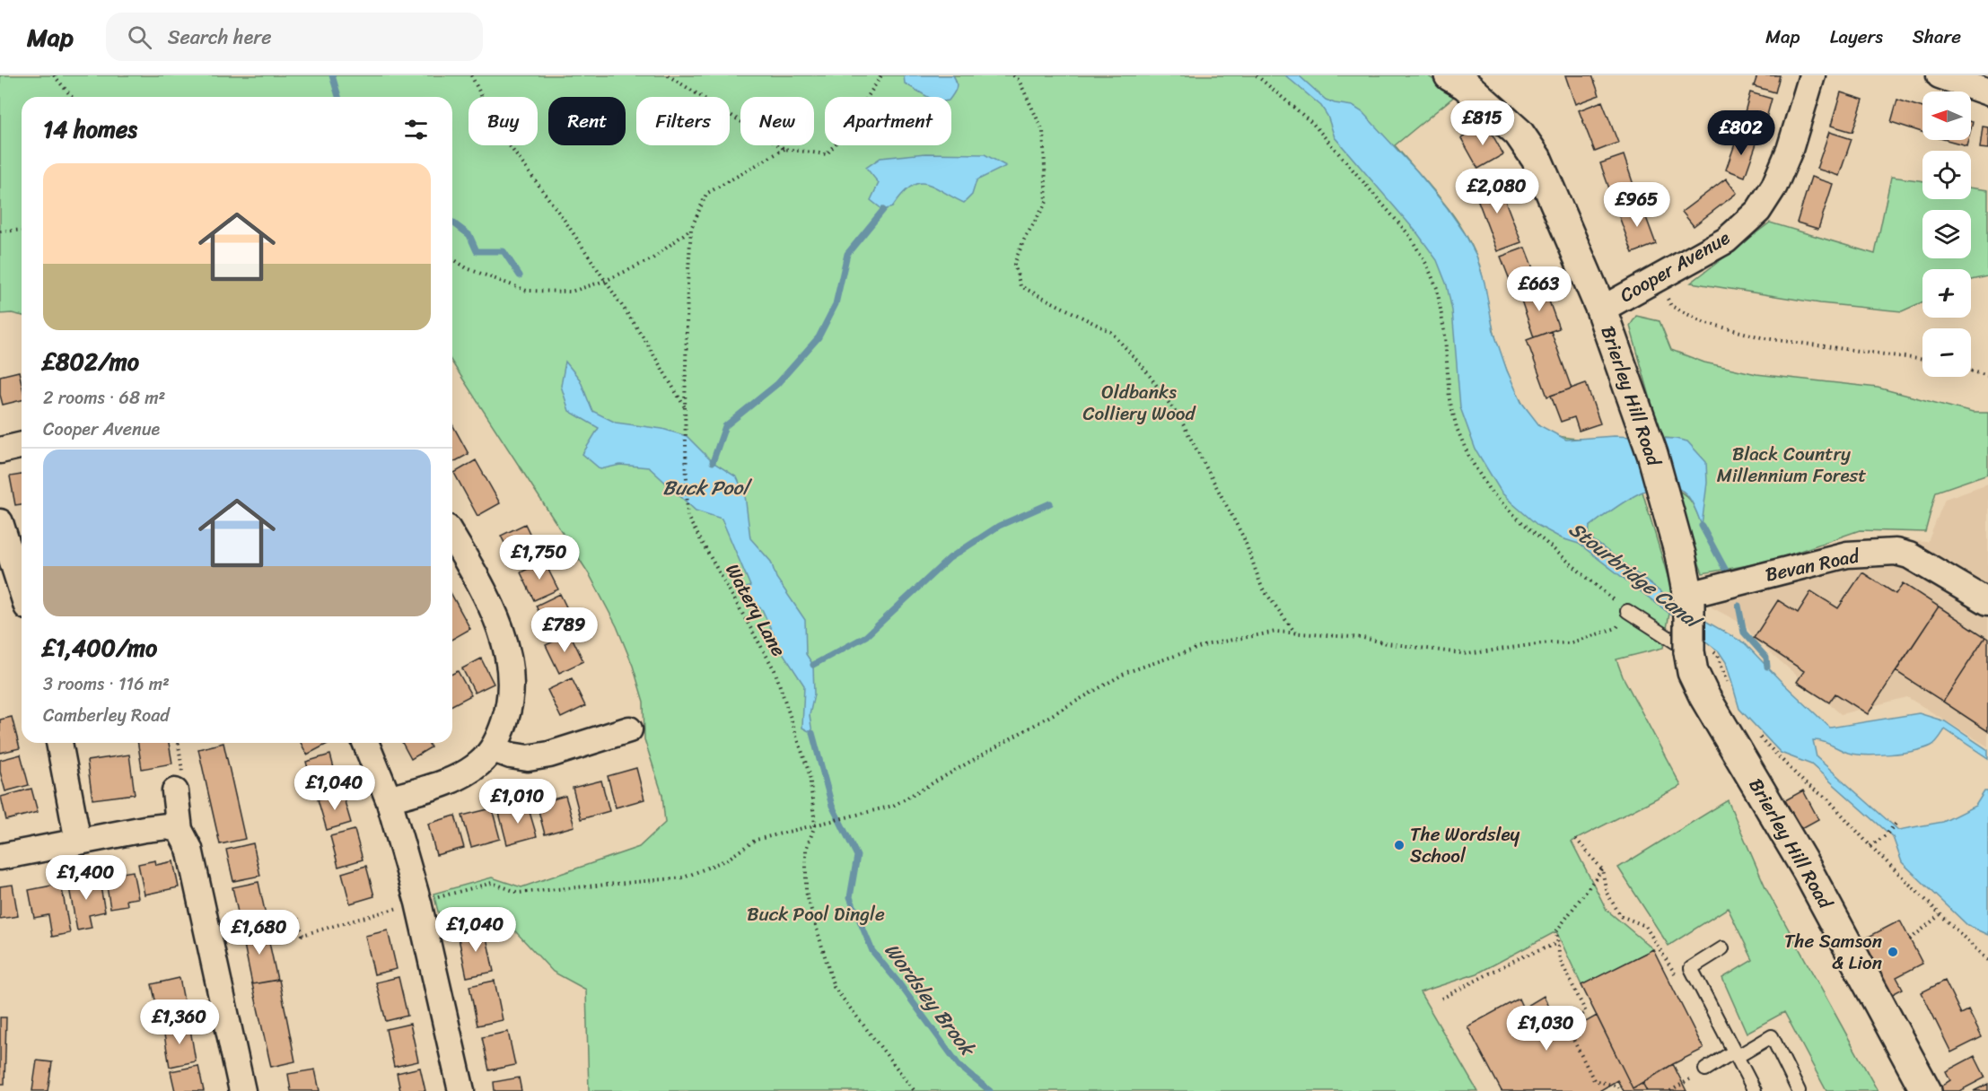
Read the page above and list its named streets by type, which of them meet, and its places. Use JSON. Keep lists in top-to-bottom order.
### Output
{
  "streets": {
    "main road": ["Brierley Hill Road"],
    "street": ["Cooper Avenue", "Bevan Road"],
    "path": ["Watery Lane"]
  },
  "crossings": [
    ["Cooper Avenue", "Brierley Hill Road"],
    ["Brierley Hill Road", "Bevan Road"]
  ],
  "water": ["Buck Pool", "Stourbridge Canal", "Wordsley Brook"],
  "parks": ["Oldbanks Colliery Wood", "Black Country Millennium Forest", "Buck Pool Dingle"],
  "places": ["The Wordsley School", "The Samson & Lion"],
  "north": "left",
  "page": {
    "header": "Map",
    "search": "Search here",
    "nav": ["Map", "Layers", "Share"],
    "map_buttons": ["+", "−"],
    "chip": [
      "Buy",
      "Rent",
      "Filters",
      "New",
      "Apartment"
    ],
    "heading": "14 homes",
    "price": [
      "£815",
      "£802",
      "£2,080",
      "£965",
      "£663",
      "£1,750",
      "£789",
      "£1,040",
      "£1,010",
      "£1,400",
      "£1,040",
      "£1,680",
      "£1,360",
      "£1,030"
    ],
    "list": [
      {
        "name": "£802/mo",
        "note": "2 rooms · 68 m² · Cooper Avenue"
      },
      {
        "name": "£1,400/mo",
        "note": "3 rooms · 116 m² · Camberley Road"
      }
    ]
  }
}
